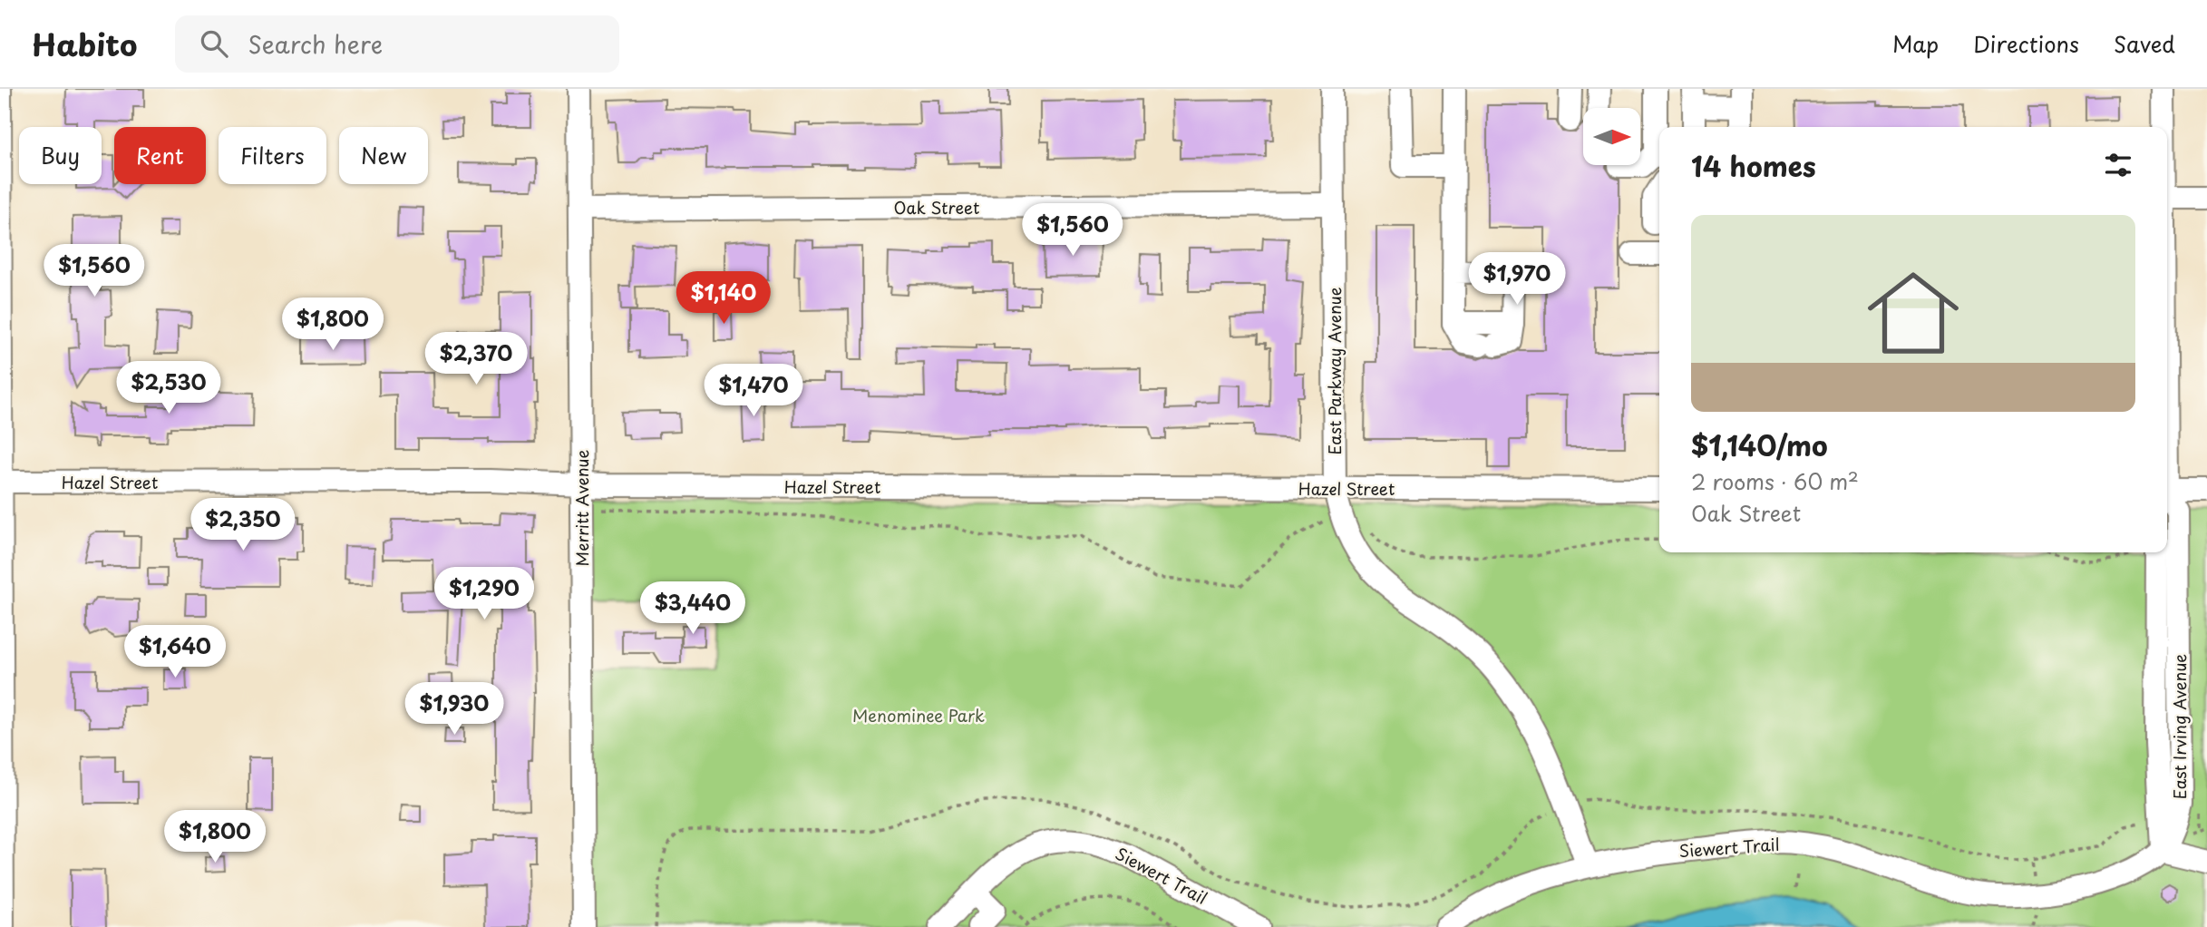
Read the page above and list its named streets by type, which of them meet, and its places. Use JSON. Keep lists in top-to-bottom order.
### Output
{
  "streets": {
    "street": [
      "Oak Street",
      "East Parkway Avenue",
      "Hazel Street",
      "Merritt Avenue",
      "East Irving Avenue",
      "Siewert Trail"
    ]
  },
  "crossings": [
    ["Oak Street", "East Parkway Avenue"],
    ["Oak Street", "Merritt Avenue"],
    ["East Parkway Avenue", "Hazel Street"],
    ["East Parkway Avenue", "Siewert Trail"],
    ["Hazel Street", "Merritt Avenue"],
    ["East Irving Avenue", "Siewert Trail"]
  ],
  "parks": ["Menominee Park"],
  "north": "right",
  "page": {
    "header": "Habito",
    "search": "Search here",
    "nav": ["Map", "Directions", "Saved"],
    "chip": [
      "Buy",
      "Rent",
      "Filters",
      "New"
    ],
    "heading": "14 homes",
    "price": [
      "$1,560",
      "$1,560",
      "$1,970",
      "$1,140",
      "$1,800",
      "$2,370",
      "$2,530",
      "$1,470",
      "$2,350",
      "$1,290",
      "$3,440",
      "$1,640",
      "$1,930",
      "$1,800"
    ],
    "list": [
      {
        "name": "$1,140/mo",
        "note": "2 rooms · 60 m² · Oak Street"
      }
    ]
  }
}
